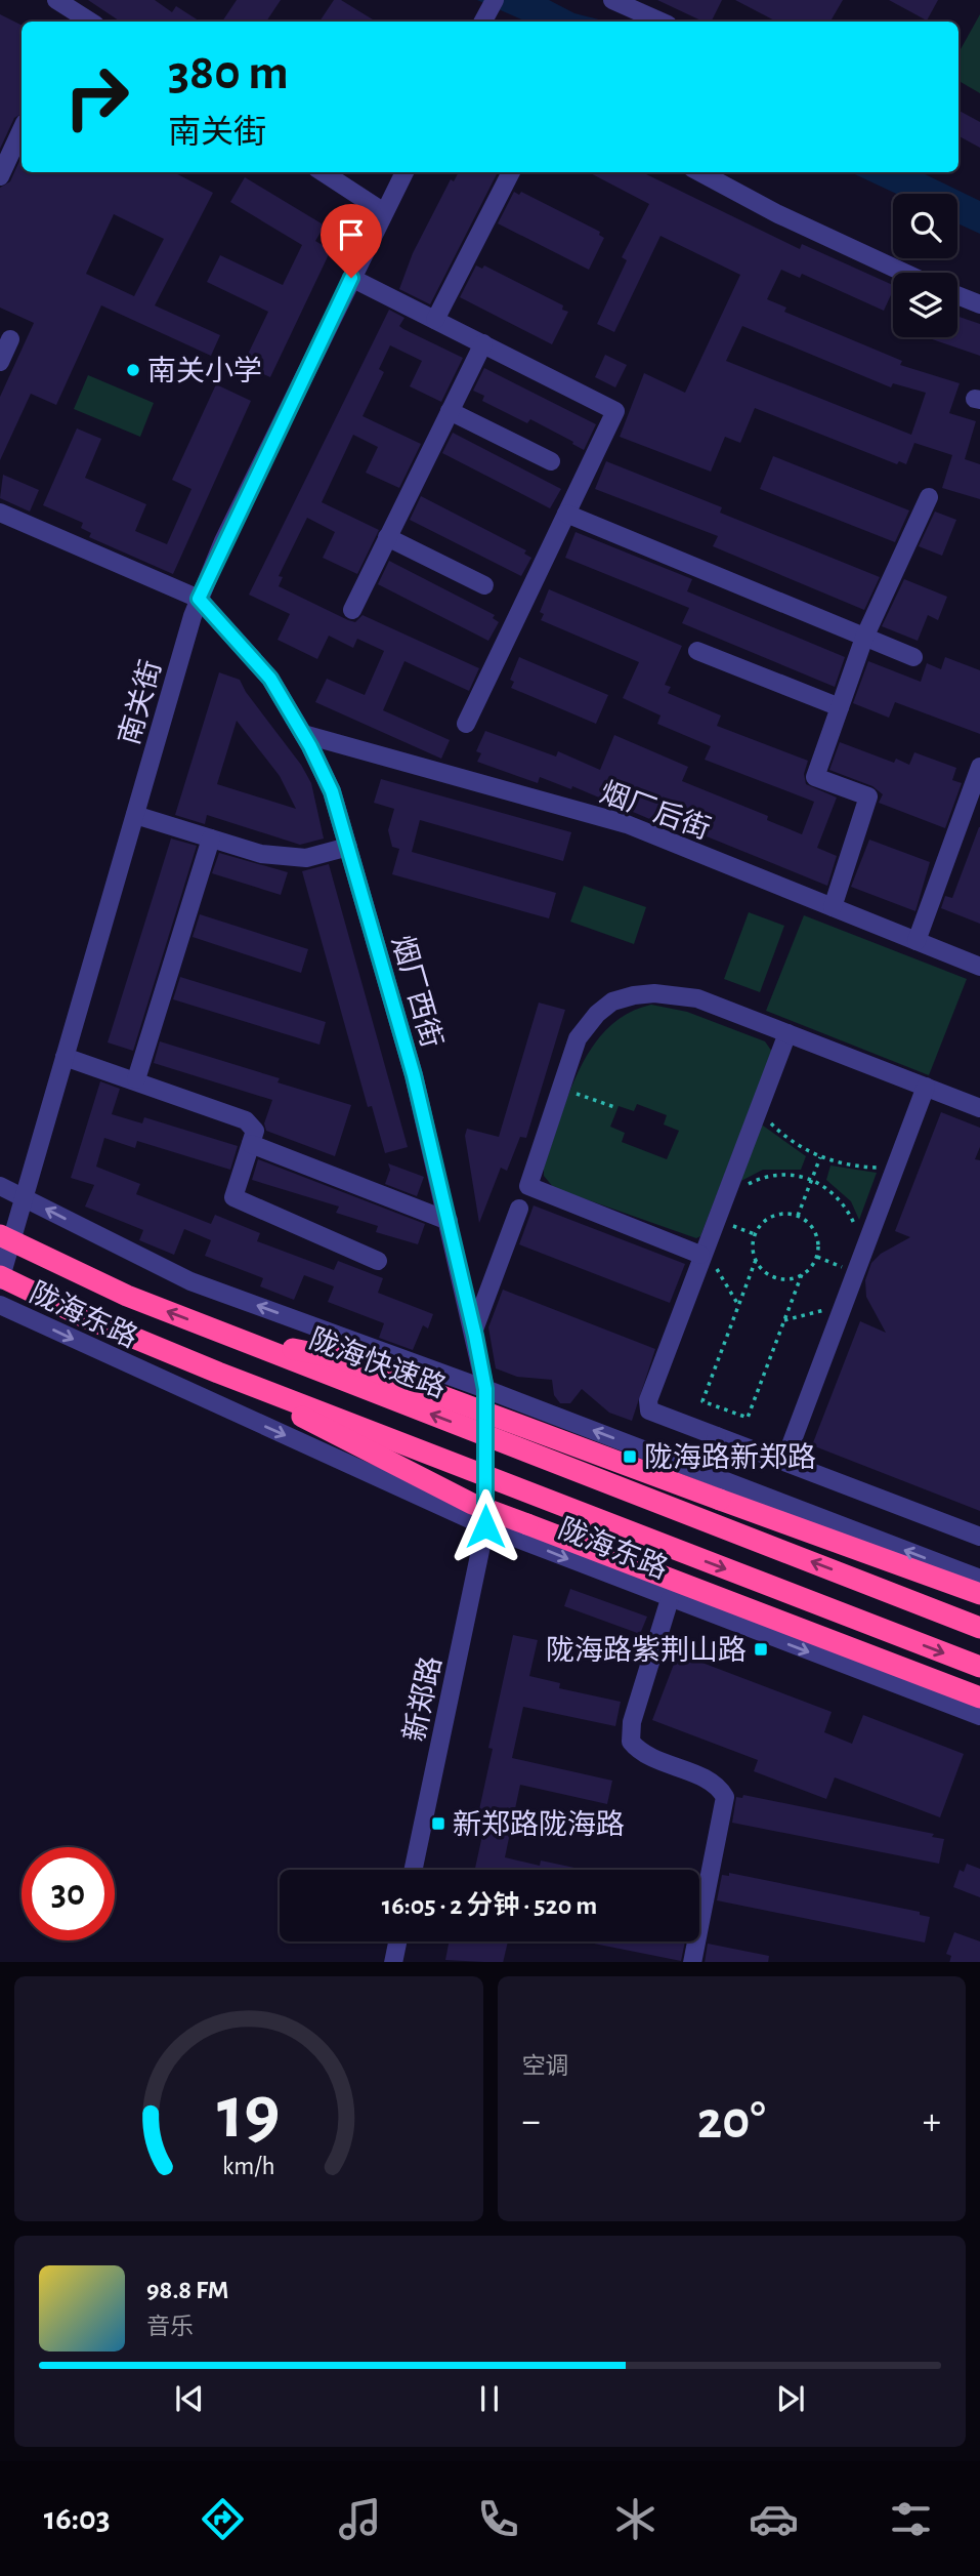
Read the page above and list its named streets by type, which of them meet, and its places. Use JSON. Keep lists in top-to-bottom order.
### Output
{
  "streets": {
    "highway": ["陇海快速路"],
    "street": [
      "南关街",
      "烟厂后街",
      "烟厂西街",
      "陇海东路",
      "新郑路"
    ]
  },
  "crossings": [
    ["南关街", "烟厂西街"],
    ["烟厂后街", "烟厂西街"],
    ["烟厂西街", "陇海东路"],
    ["烟厂西街", "新郑路"],
    ["陇海东路", "新郑路"]
  ],
  "places": {
    "other": ["南关小学"],
    "transit": ["陇海路新郑路", "陇海路紫荆山路", "新郑路陇海路"]
  },
  "page": {
    "turn": ["380 m", "南关街"],
    "limit": "30",
    "trip": "16:05 · 2 分钟 · 520 m",
    "tile": "空调",
    "heat": ["−", "20°", "+"],
    "song": ["98.8 FM", "音乐"],
    "tabs": "16:03",
    "gauge": ["19", "km/h"]
  }
}
